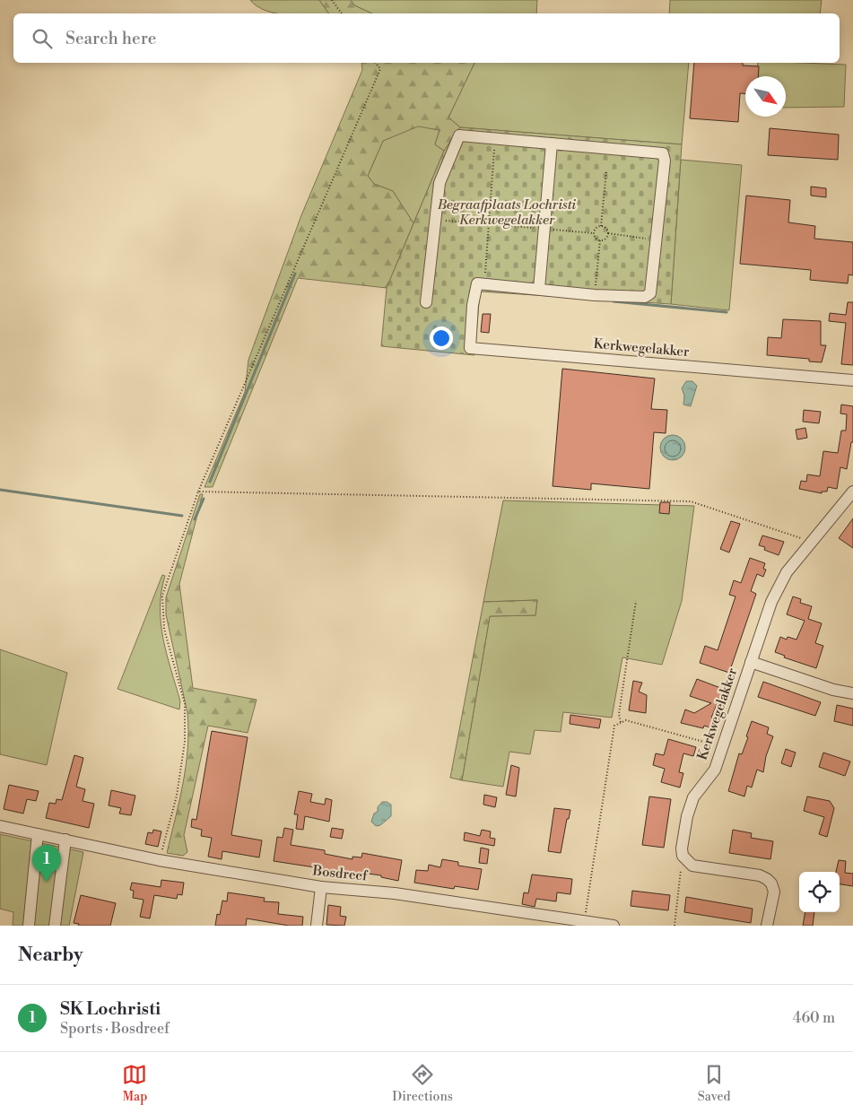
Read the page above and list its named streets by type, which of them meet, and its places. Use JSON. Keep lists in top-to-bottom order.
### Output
{
  "streets": {
    "street": ["Kerkwegelakker", "Bosdreef"]
  },
  "parks": ["Begraafplaats Lochristi Kerkwegelakker"],
  "north": "bottom right",
  "page": {
    "search": "Search here",
    "pins": "1",
    "heading": "Nearby",
    "list": [
      {
        "mark": "1",
        "name": "SK Lochristi",
        "note": "Sports · Bosdreef",
        "value": "460 m"
      }
    ],
    "nav": ["Map", "Directions", "Saved"]
  }
}
